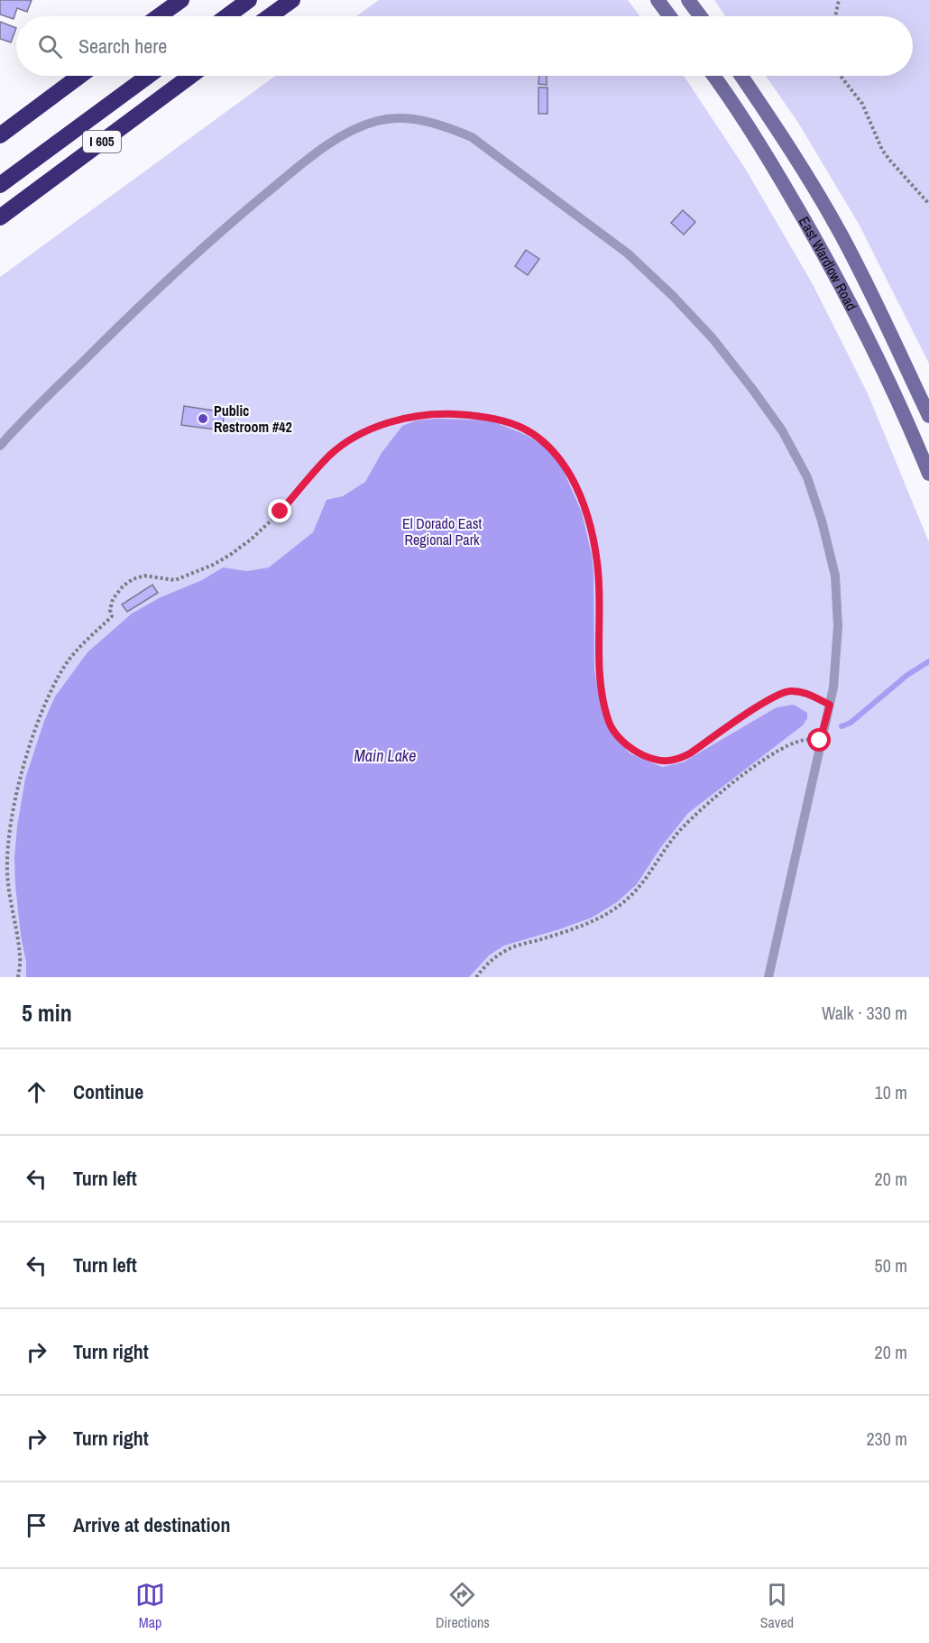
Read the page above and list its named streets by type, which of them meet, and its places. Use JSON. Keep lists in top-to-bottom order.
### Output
{
  "streets": {
    "highway": ["I 605"],
    "main road": ["East Wardlow Road"]
  },
  "water": ["Main Lake"],
  "parks": ["El Dorado East Regional Park"],
  "places": ["Public Restroom #42"],
  "page": {
    "search": "Search here",
    "heading": ["5 min", "Walk · 330 m"],
    "list": [
      ["Continue", "10 m"],
      ["Turn left", "20 m"],
      ["Turn left", "50 m"],
      ["Turn right", "20 m"],
      ["Turn right", "230 m"],
      "Arrive at destination"
    ],
    "nav": ["Map", "Directions", "Saved"]
  }
}
